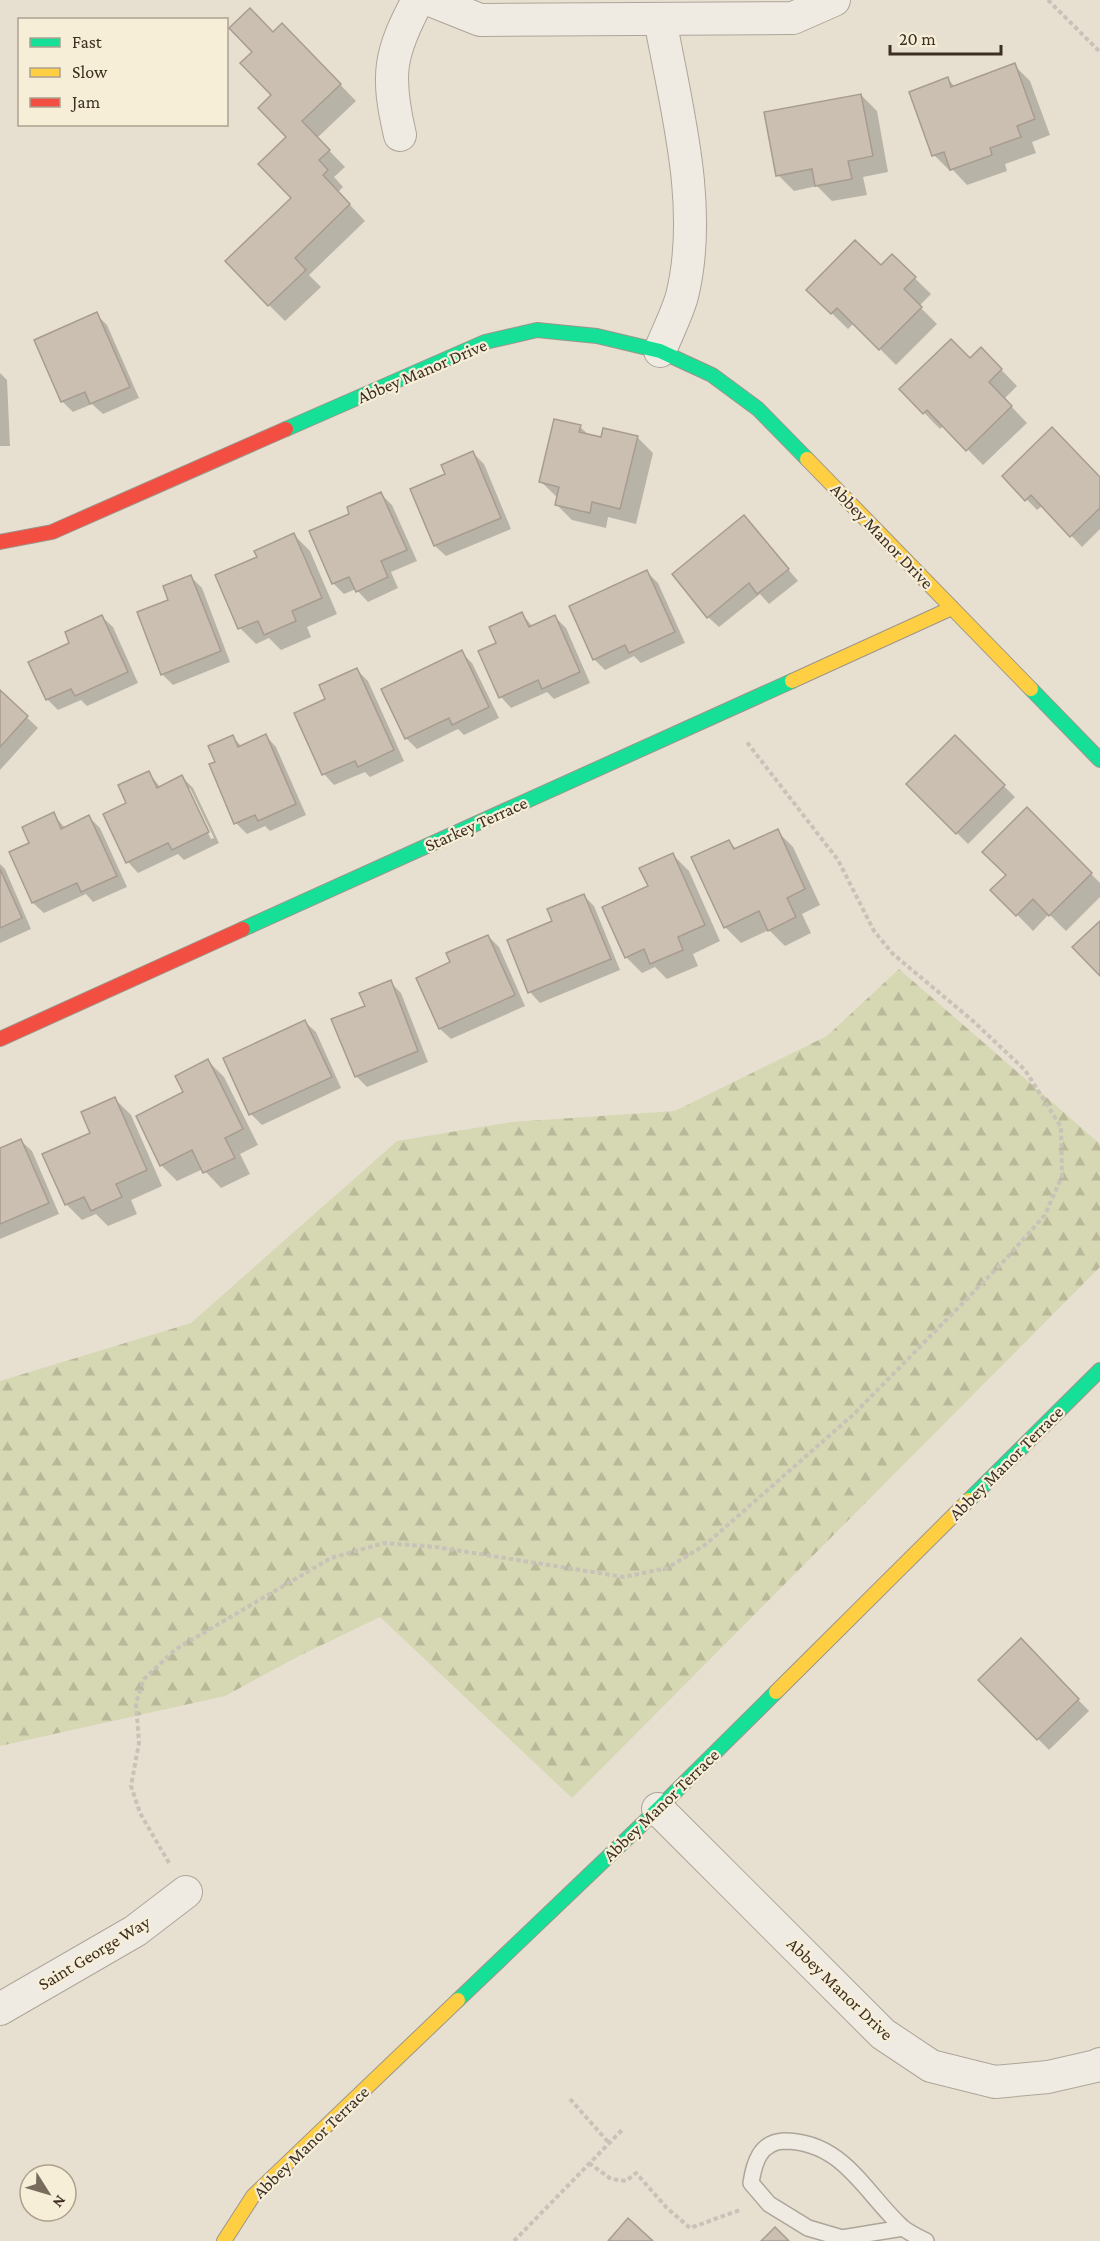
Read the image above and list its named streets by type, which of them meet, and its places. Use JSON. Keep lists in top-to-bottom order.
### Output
{
  "streets": {
    "street": [
      "Abbey Manor Drive",
      "Starkey Terrace",
      "Abbey Manor Terrace",
      "Saint George Way"
    ]
  },
  "crossings": [
    ["Abbey Manor Drive", "Starkey Terrace"],
    ["Abbey Manor Drive", "Abbey Manor Terrace"]
  ],
  "legend": ["Fast", "Slow", "Jam"],
  "scale_bar": "20 m",
  "north": "bottom right"
}
